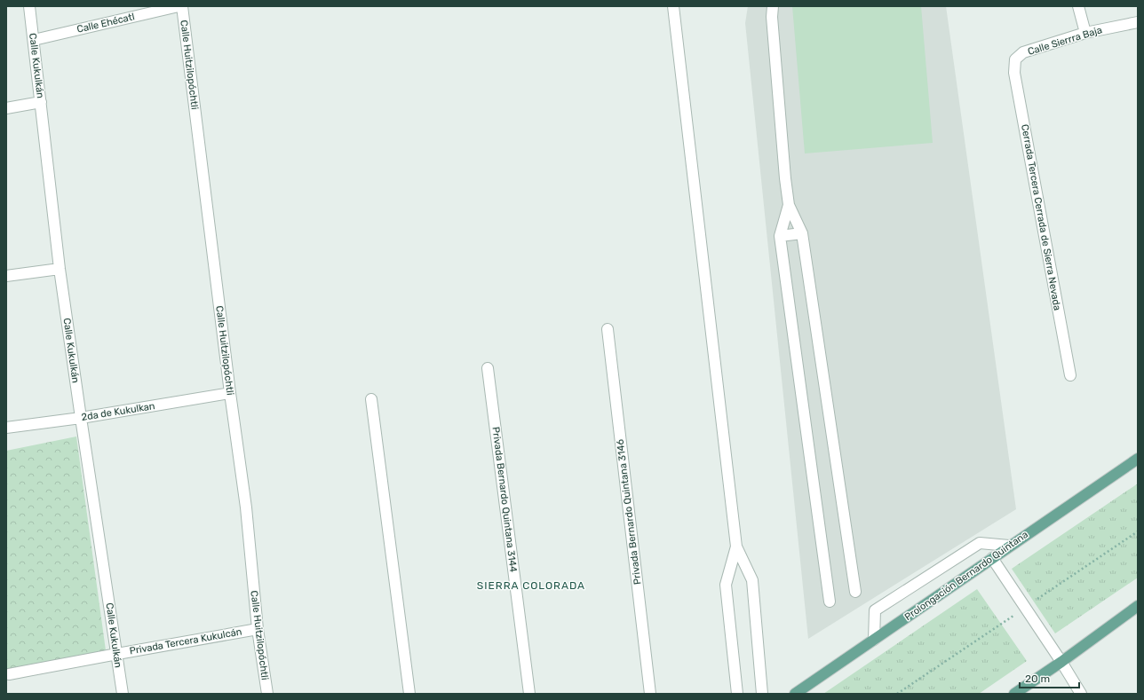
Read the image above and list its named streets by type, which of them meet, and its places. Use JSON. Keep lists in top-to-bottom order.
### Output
{
  "streets": {
    "main road": ["Prolongación Bernardo Quintana"],
    "street": [
      "Calle Ehécatl",
      "Calle Sierrra Baja",
      "Calle Huitzilopóchtli",
      "Calle Kukulkán",
      "Cerrada Tercera Cerrada de Sierra Nevada",
      "2da de Kukulkan",
      "Privada Bernardo Quintana 3144",
      "Privada Bernardo Quintana 3146",
      "Privada Tercera Kukulcán"
    ]
  },
  "crossings": [
    ["Calle Ehécatl", "Calle Kukulkán"],
    ["Calle Sierrra Baja", "Cerrada Tercera Cerrada de Sierra Nevada"],
    ["Calle Huitzilopóchtli", "2da de Kukulkan"],
    ["Calle Huitzilopóchtli", "Privada Tercera Kukulcán"],
    ["Calle Kukulkán", "2da de Kukulkan"],
    ["Calle Kukulkán", "Privada Tercera Kukulcán"]
  ],
  "districts": ["SIERRA COLORADA"],
  "scale_bar": "20 m"
}
